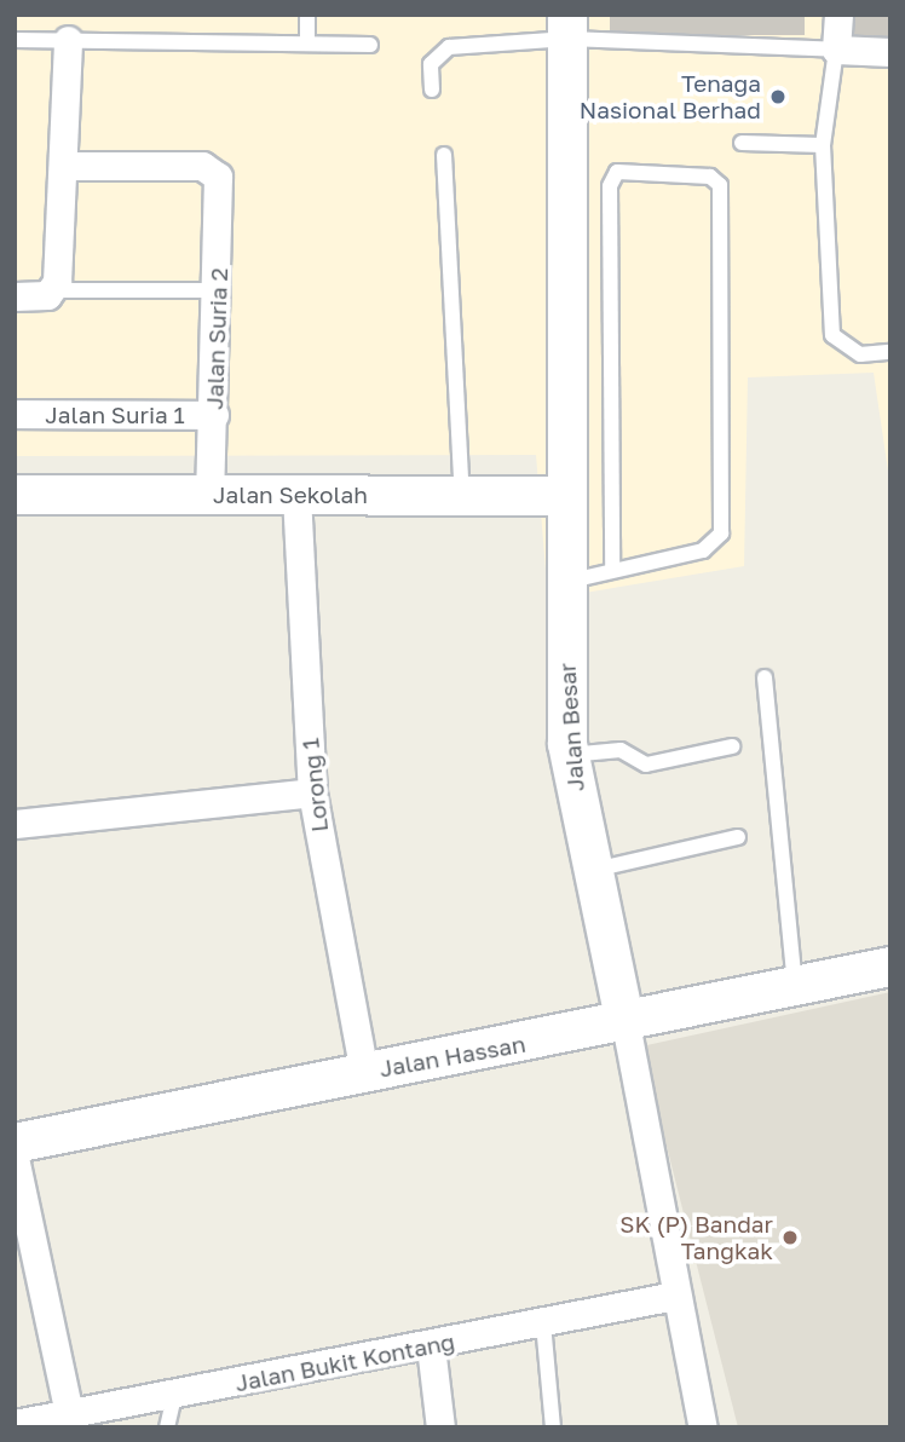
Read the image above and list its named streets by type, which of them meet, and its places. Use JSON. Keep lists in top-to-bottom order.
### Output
{
  "streets": {
    "street": [
      "Jalan Suria 2",
      "Jalan Suria 1",
      "Jalan Sekolah",
      "Jalan Besar",
      "Lorong 1",
      "Jalan Hassan",
      "Jalan Bukit Kontang"
    ]
  },
  "crossings": [
    ["Jalan Suria 2", "Jalan Suria 1"],
    ["Jalan Suria 2", "Jalan Sekolah"],
    ["Jalan Sekolah", "Jalan Besar"],
    ["Jalan Sekolah", "Lorong 1"],
    ["Jalan Besar", "Jalan Hassan"],
    ["Jalan Besar", "Jalan Bukit Kontang"],
    ["Lorong 1", "Jalan Hassan"]
  ],
  "places": ["Tenaga Nasional Berhad", "SK (P) Bandar Tangkak"]
}
